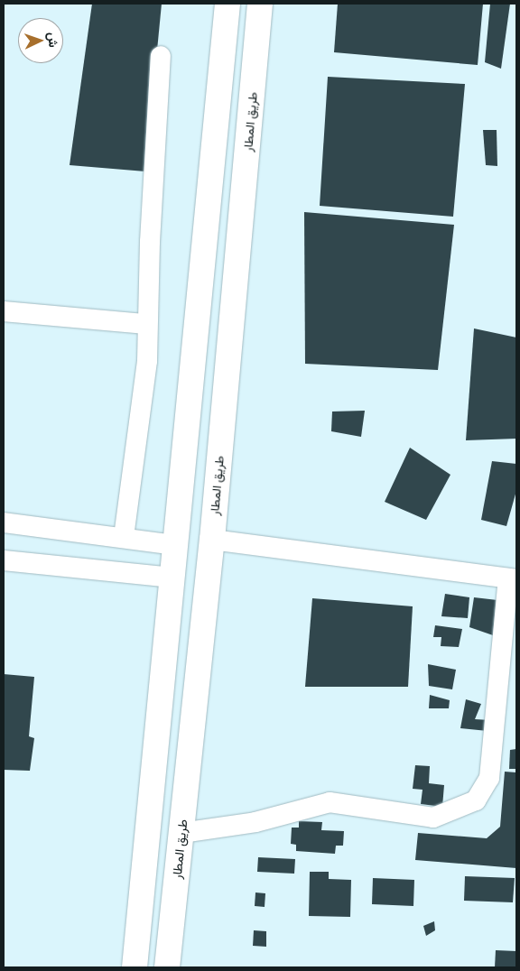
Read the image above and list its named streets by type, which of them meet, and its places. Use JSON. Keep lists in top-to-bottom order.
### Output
{
  "streets": {
    "highway": ["طريق المطار"]
  },
  "north": "right"
}
